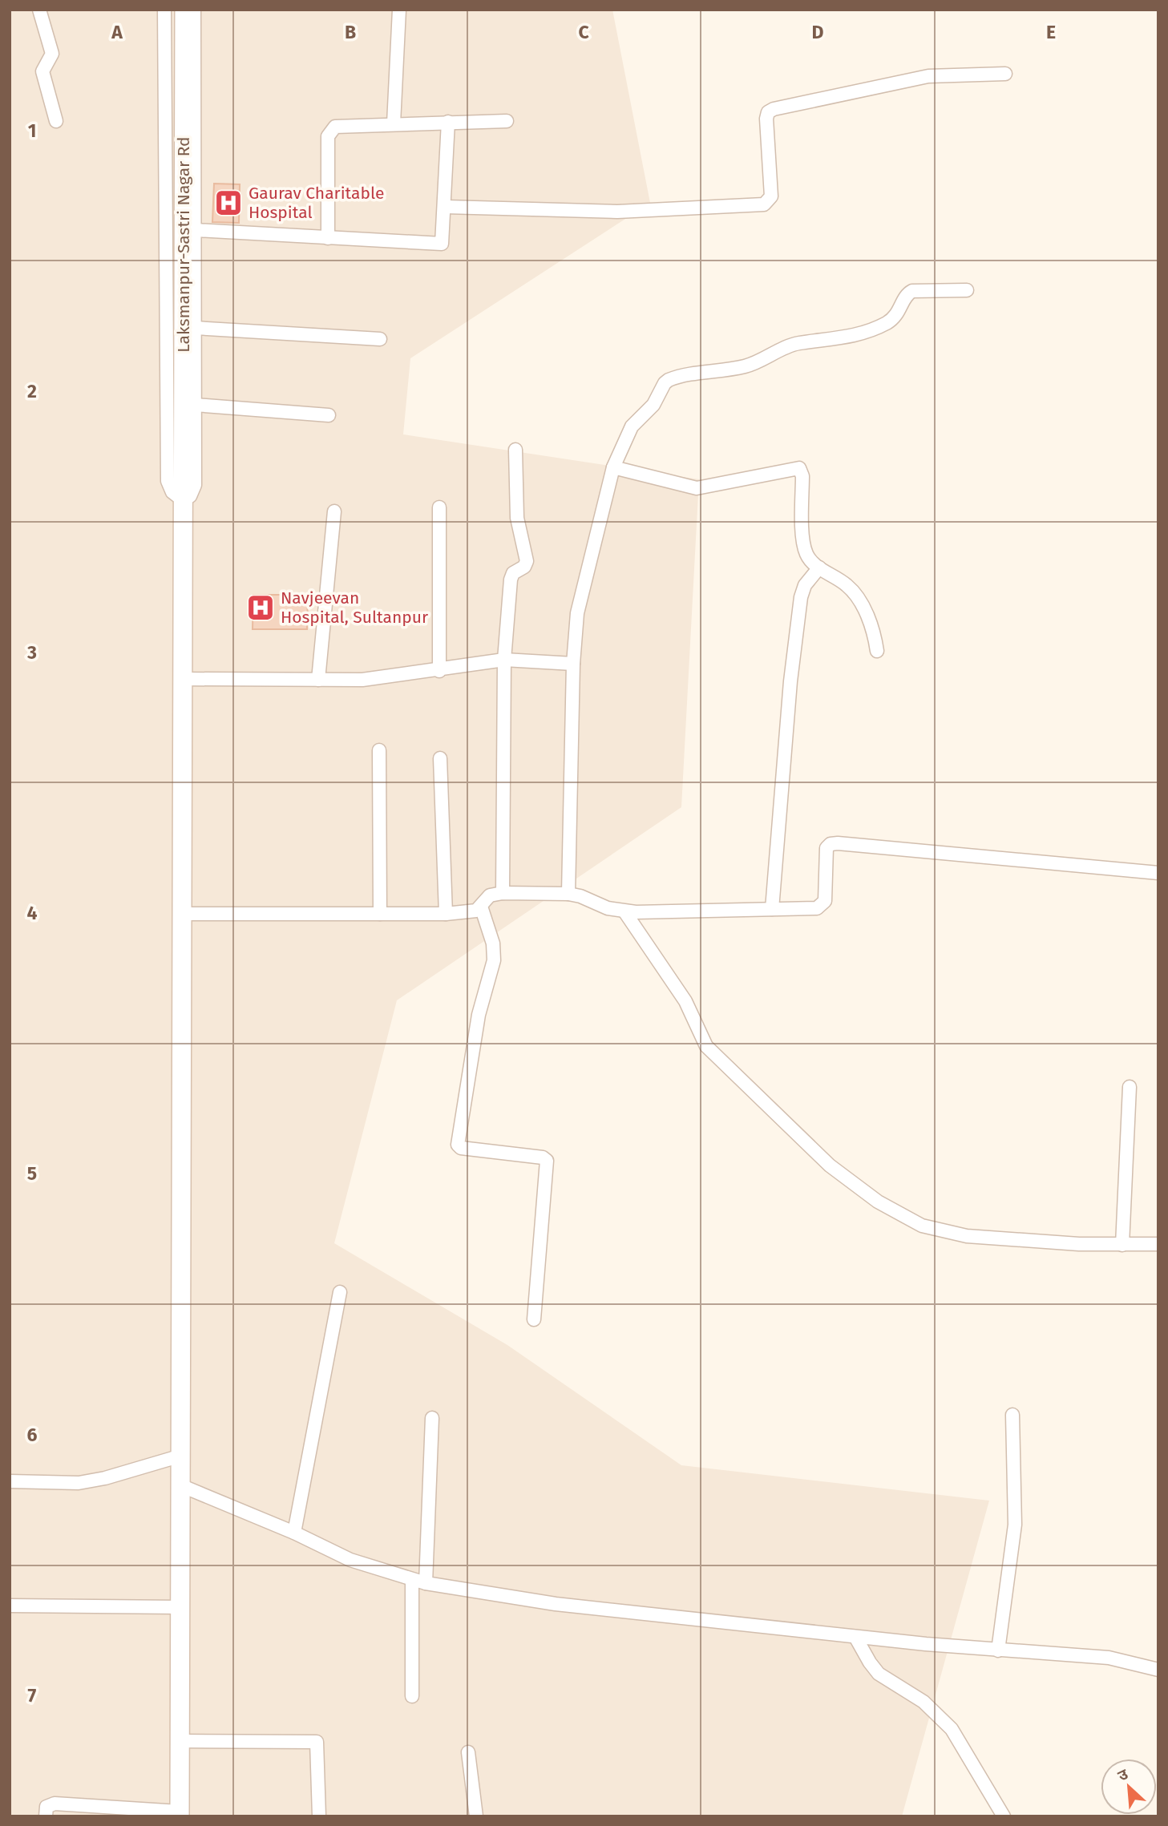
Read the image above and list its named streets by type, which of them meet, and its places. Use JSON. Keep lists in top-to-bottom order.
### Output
{
  "streets": {
    "street": ["Laksmanpur-Sastri Nagar Rd"]
  },
  "places": {
    "hospital": ["Gaurav Charitable Hospital", "Navjeevan Hospital, Sultanpur"]
  },
  "north": "top left",
  "grid": {
    "columns": [
      "A",
      "B",
      "C",
      "D",
      "E"
    ],
    "rows": [
      "1",
      "2",
      "3",
      "4",
      "5",
      "6",
      "7"
    ]
  }
}
